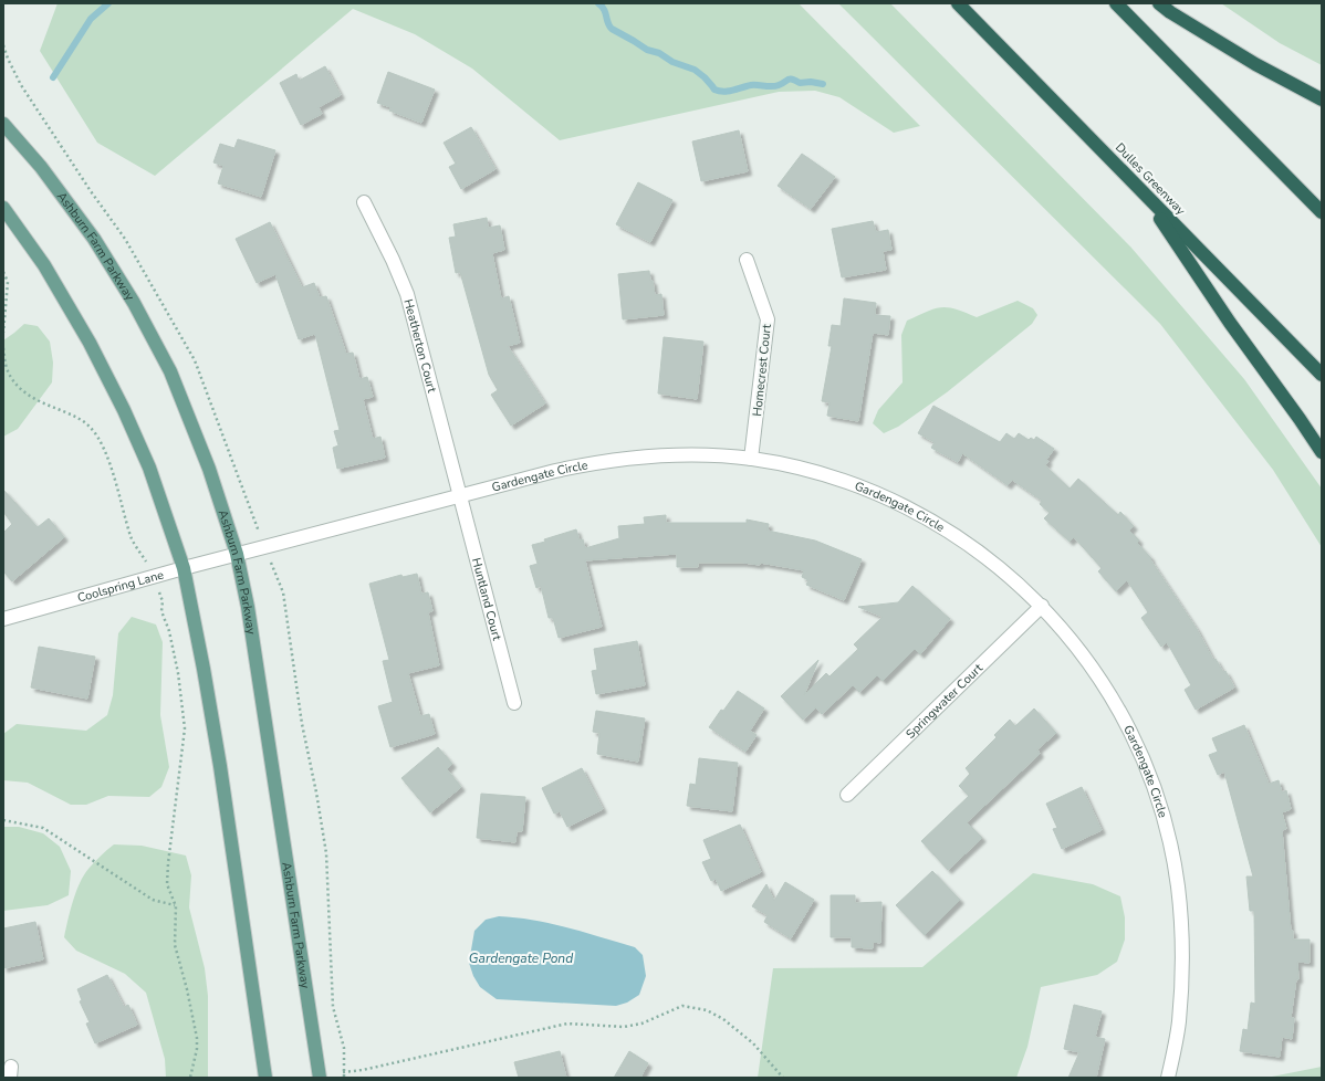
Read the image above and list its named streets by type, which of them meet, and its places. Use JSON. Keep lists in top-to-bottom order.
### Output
{
  "streets": {
    "highway": ["Dulles Greenway"],
    "main road": ["Ashburn Farm Parkway"],
    "street": [
      "Heatherton Court",
      "Homecrest Court",
      "Gardengate Circle",
      "Coolspring Lane",
      "Huntland Court",
      "Springwater Court"
    ]
  },
  "crossings": [
    ["Ashburn Farm Parkway", "Gardengate Circle"],
    ["Ashburn Farm Parkway", "Coolspring Lane"],
    ["Heatherton Court", "Gardengate Circle"],
    ["Heatherton Court", "Huntland Court"],
    ["Homecrest Court", "Gardengate Circle"],
    ["Gardengate Circle", "Coolspring Lane"],
    ["Gardengate Circle", "Huntland Court"],
    ["Gardengate Circle", "Springwater Court"]
  ],
  "water": ["Gardengate Pond"]
}
